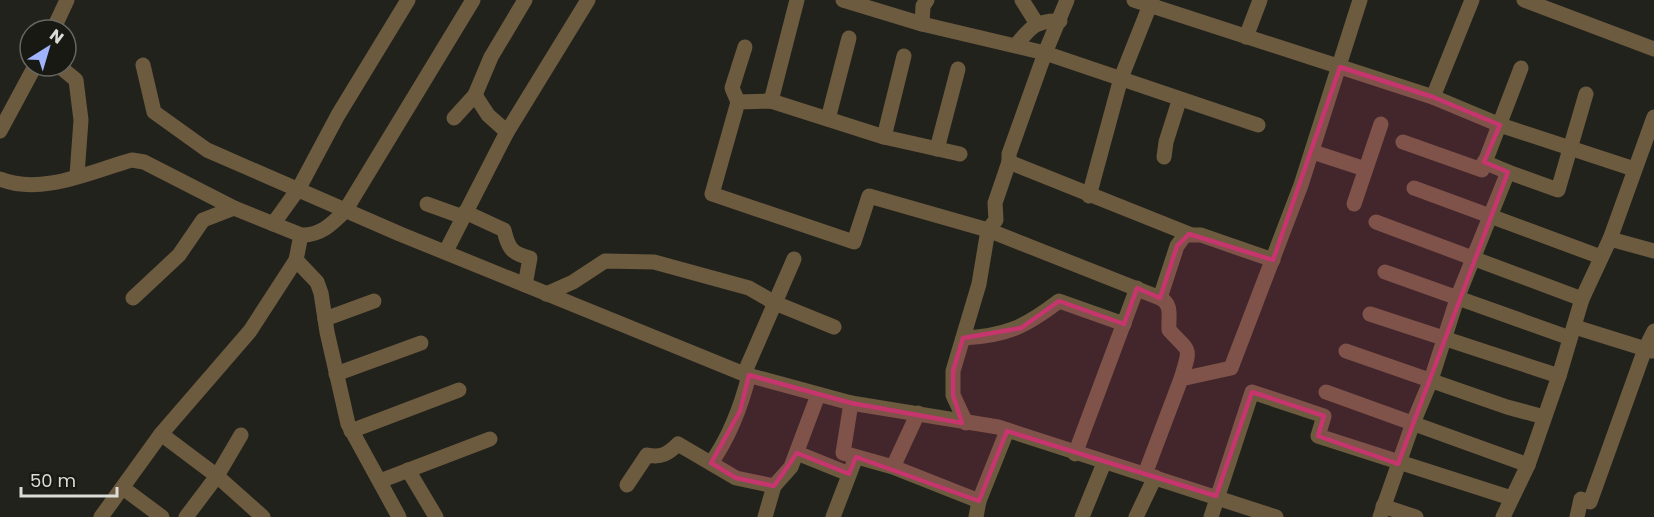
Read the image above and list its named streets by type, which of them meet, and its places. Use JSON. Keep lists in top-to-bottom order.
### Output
{
  "scale_bar": "50 m",
  "north": "top right"
}
